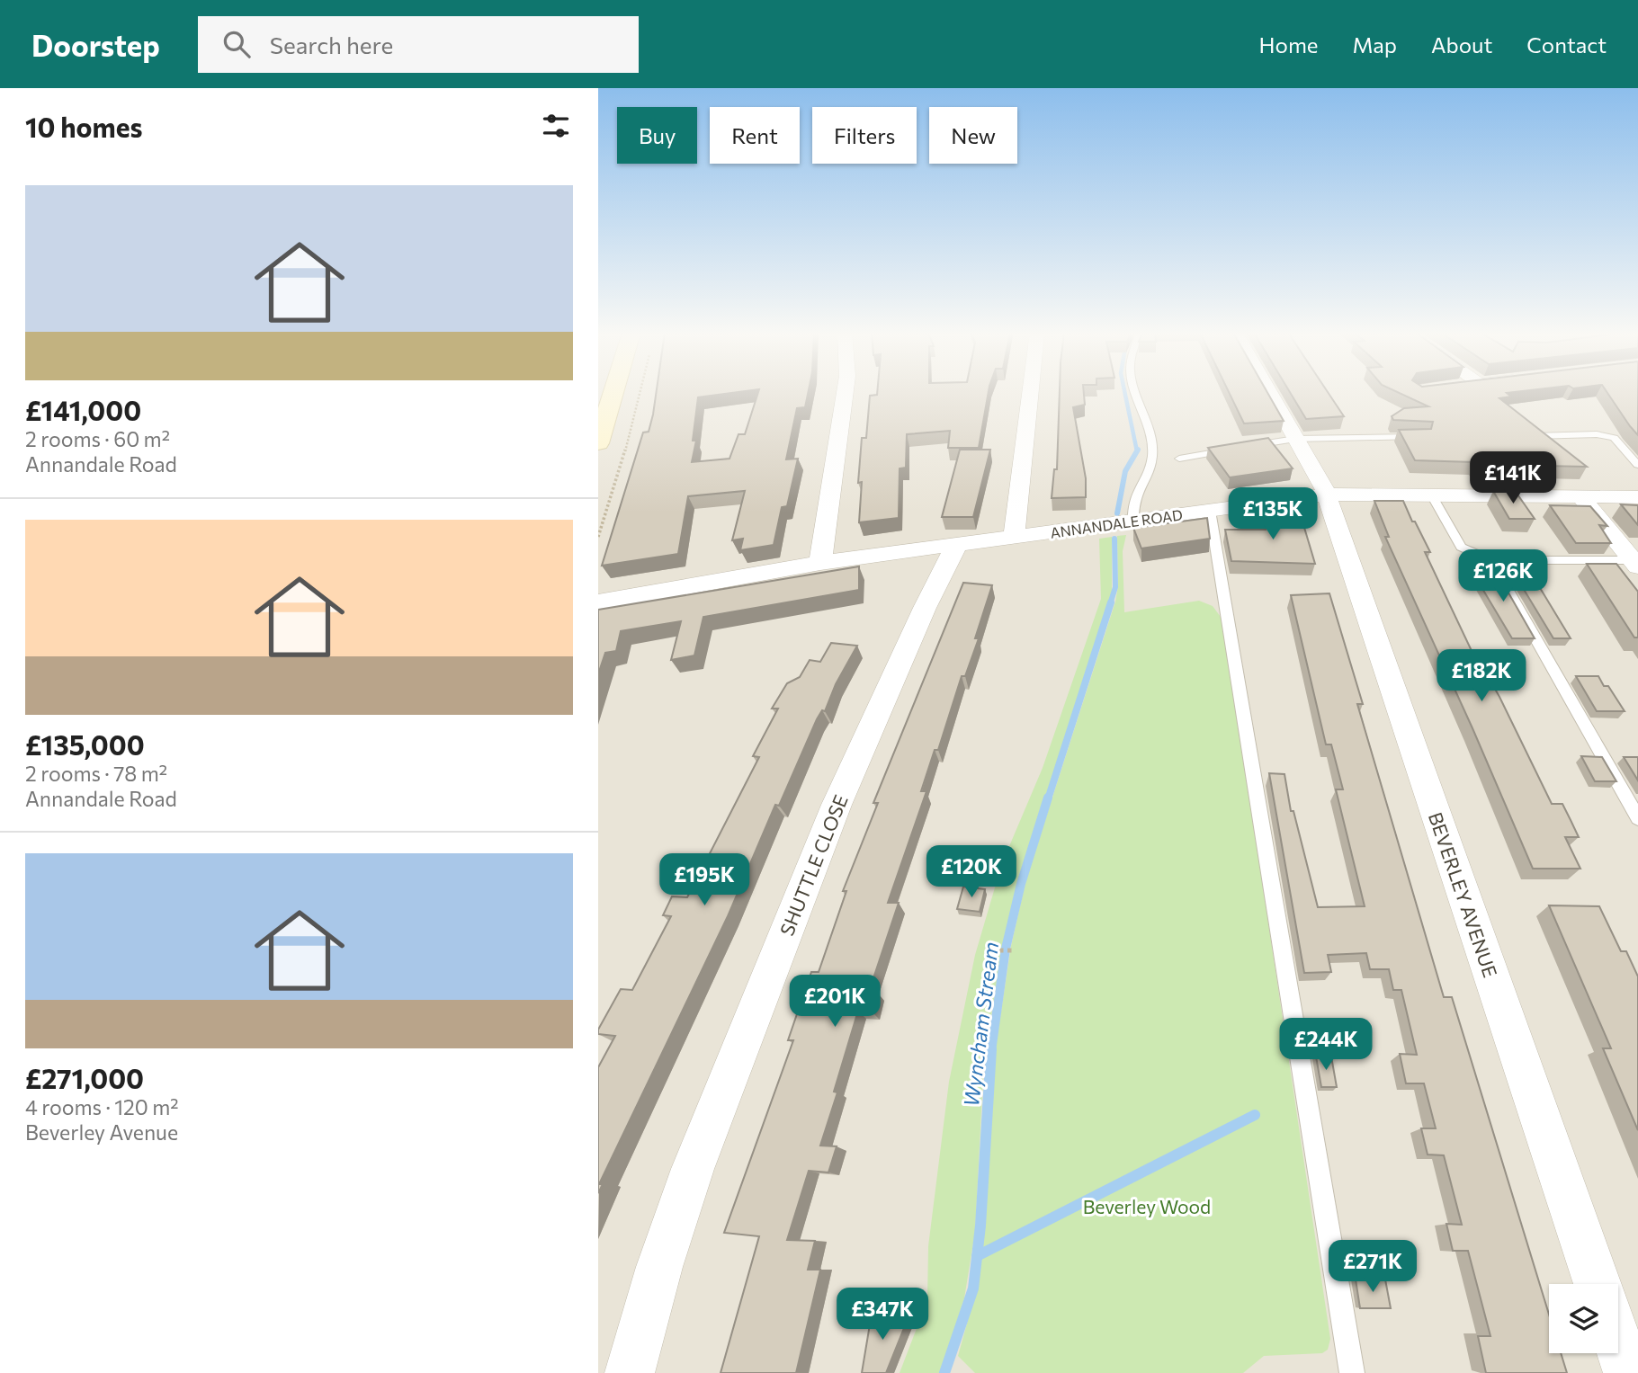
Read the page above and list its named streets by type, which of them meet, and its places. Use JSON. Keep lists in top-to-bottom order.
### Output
{
  "streets": {
    "street": ["ANNANDALE ROAD", "SHUTTLE CLOSE", "BEVERLEY AVENUE"]
  },
  "crossings": [
    ["ANNANDALE ROAD", "SHUTTLE CLOSE"],
    ["ANNANDALE ROAD", "BEVERLEY AVENUE"]
  ],
  "water": ["Wyncham Stream"],
  "parks": ["Beverley Wood"],
  "page": {
    "header": "Doorstep",
    "search": "Search here",
    "nav": [
      "Home",
      "Map",
      "About",
      "Contact"
    ],
    "heading": "10 homes",
    "chip": [
      "Buy",
      "Rent",
      "Filters",
      "New"
    ],
    "list": [
      {
        "name": "£141,000",
        "note": "2 rooms · 60 m² · Annandale Road"
      },
      {
        "name": "£135,000",
        "note": "2 rooms · 78 m² · Annandale Road"
      },
      {
        "name": "£271,000",
        "note": "4 rooms · 120 m² · Beverley Avenue"
      }
    ],
    "price": [
      "£141K",
      "£135K",
      "£126K",
      "£182K",
      "£120K",
      "£195K",
      "£201K",
      "£244K",
      "£271K",
      "£347K"
    ]
  }
}
